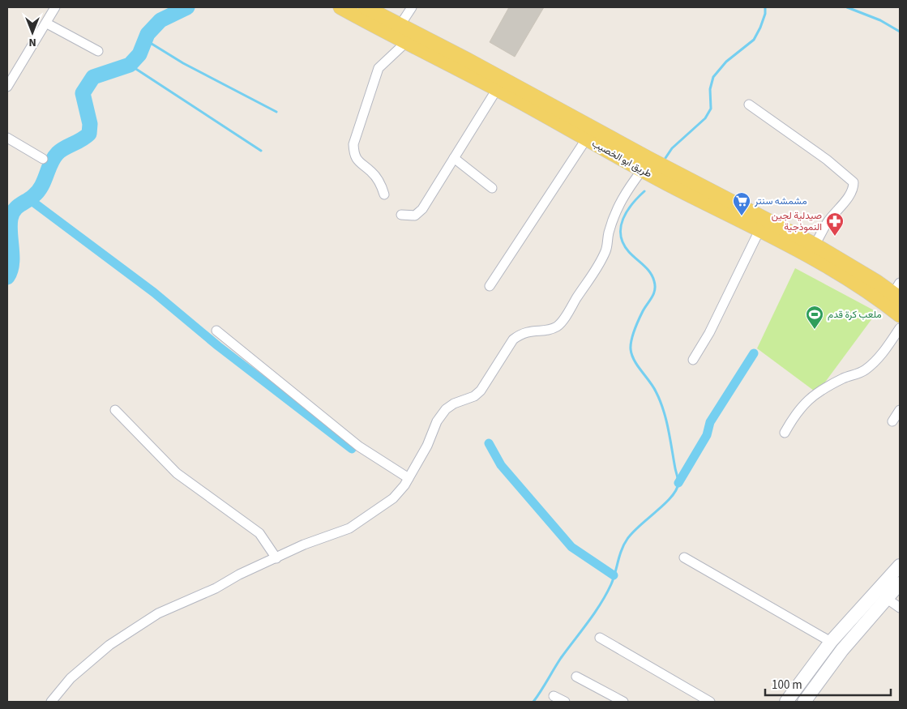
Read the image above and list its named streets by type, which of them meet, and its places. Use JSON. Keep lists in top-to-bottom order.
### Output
{
  "streets": {
    "main road": ["طريق ابو الخصيب"]
  },
  "places": {
    "supermarket": ["مشمشه سنتر"],
    "pharmacy": ["صيدلية لجين النموذجية"],
    "sports": ["ملعب كرة قدم"]
  },
  "scale_bar": "100 m",
  "north": "bottom"
}
